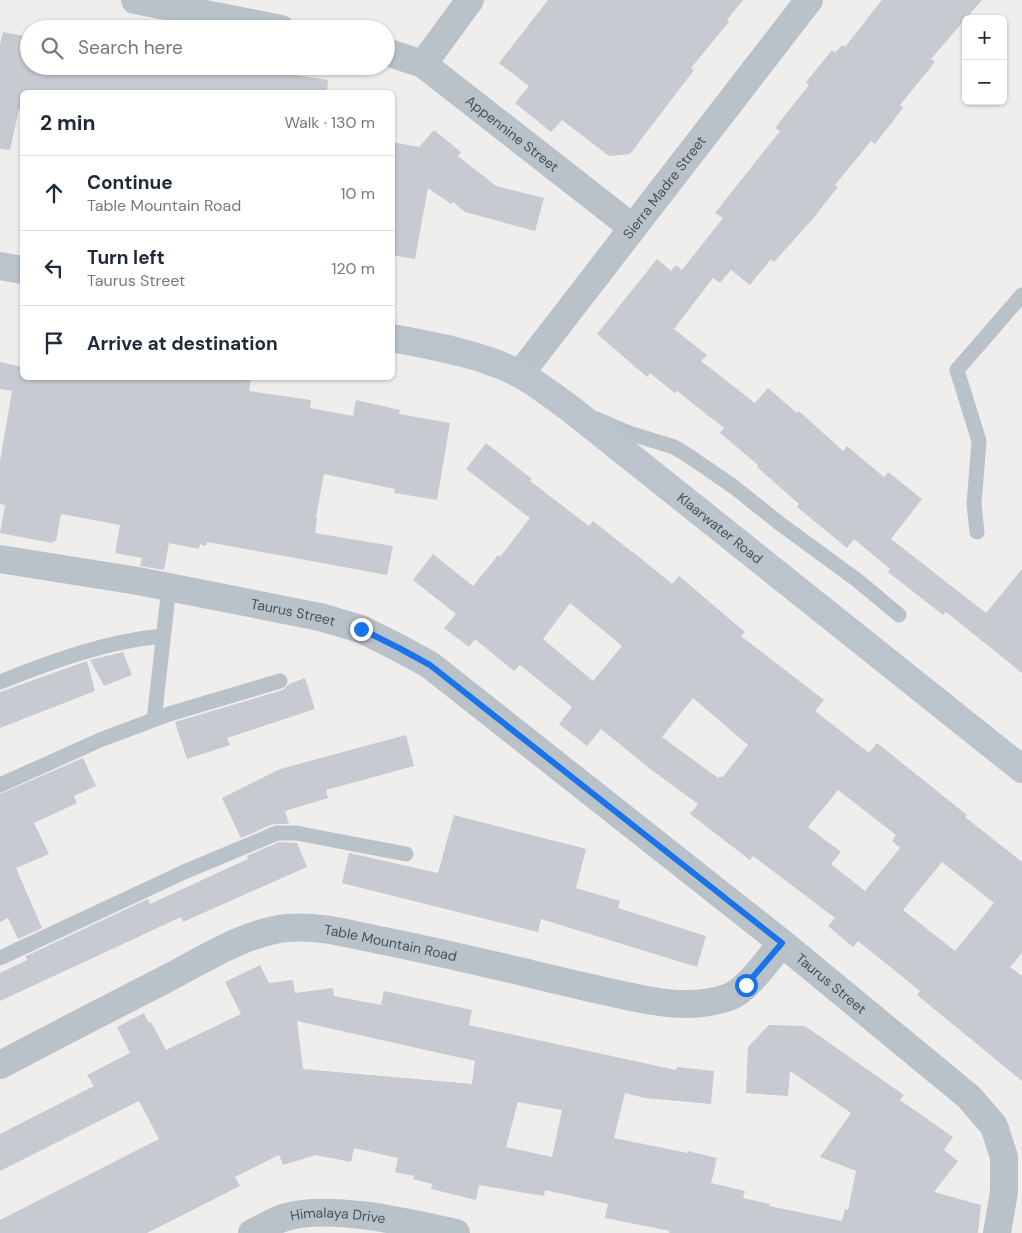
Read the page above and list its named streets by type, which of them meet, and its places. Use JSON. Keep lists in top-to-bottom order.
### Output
{
  "streets": {
    "street": [
      "Appennine Street",
      "Sierra Madre Street",
      "Klaarwater Road",
      "Taurus Street",
      "Table Mountain Road",
      "Himalaya Drive"
    ]
  },
  "crossings": [
    ["Appennine Street", "Sierra Madre Street"],
    ["Sierra Madre Street", "Klaarwater Road"],
    ["Taurus Street", "Table Mountain Road"]
  ],
  "page": {
    "map_buttons": ["+", "−"],
    "search": "Search here",
    "heading": ["2 min", "Walk · 130 m"],
    "list": [
      ["Continue", "Table Mountain Road", "10 m"],
      ["Turn left", "Taurus Street", "120 m"],
      "Arrive at destination"
    ]
  }
}
